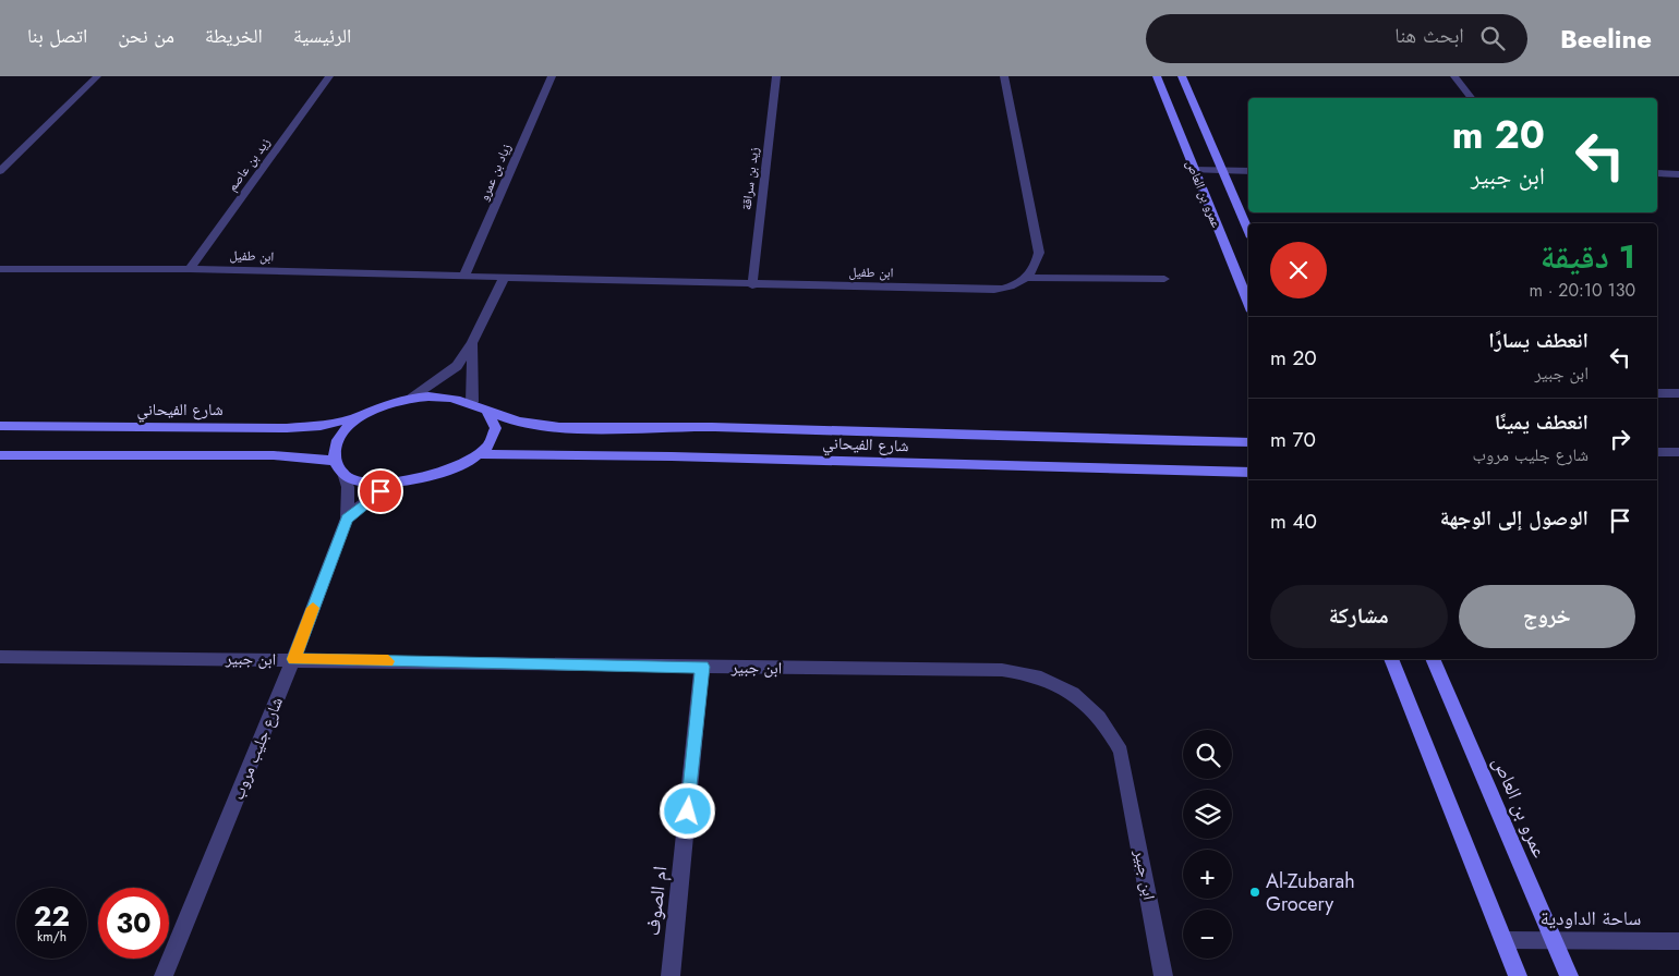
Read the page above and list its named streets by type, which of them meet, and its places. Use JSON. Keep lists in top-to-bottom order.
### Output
{
  "streets": {
    "street": [
      "زيد بن عاصم",
      "زياد بن عمرو",
      "زيد بن سراقة",
      "عمرو بن العاص",
      "ابن طفيل",
      "شارع الفيحاني",
      "ابن جبير",
      "شارع جليب مروب",
      "ام الصوف",
      "ساحة الداودية"
    ]
  },
  "crossings": [
    ["زيد بن عاصم", "ابن طفيل"],
    ["زياد بن عمرو", "ابن طفيل"],
    ["زيد بن سراقة", "ابن طفيل"],
    ["عمرو بن العاص", "ساحة الداودية"],
    ["ابن جبير", "شارع جليب مروب"],
    ["ابن جبير", "ام الصوف"]
  ],
  "places": ["Al-Zubarah Grocery"],
  "page": {
    "header": "Beeline",
    "search": "ابحث هنا",
    "nav": [
      "الرئيسية",
      "الخريطة",
      "من نحن",
      "اتصل بنا"
    ],
    "turn": ["20 m", "ابن جبير"],
    "heading": ["1 دقيقة", "130 m · 20:10"],
    "list": [
      {
        "name": "انعطف يسارًا",
        "note": "ابن جبير",
        "value": "20 m"
      },
      {
        "name": "انعطف يمينًا",
        "note": "شارع جليب مروب",
        "value": "70 m"
      },
      {
        "name": "الوصول إلى الوجهة",
        "value": "40 m"
      }
    ],
    "buttons": ["خروج", "مشاركة"],
    "map_buttons": ["+", "−"],
    "speed": "22 km/h",
    "limit": "30"
  }
}
